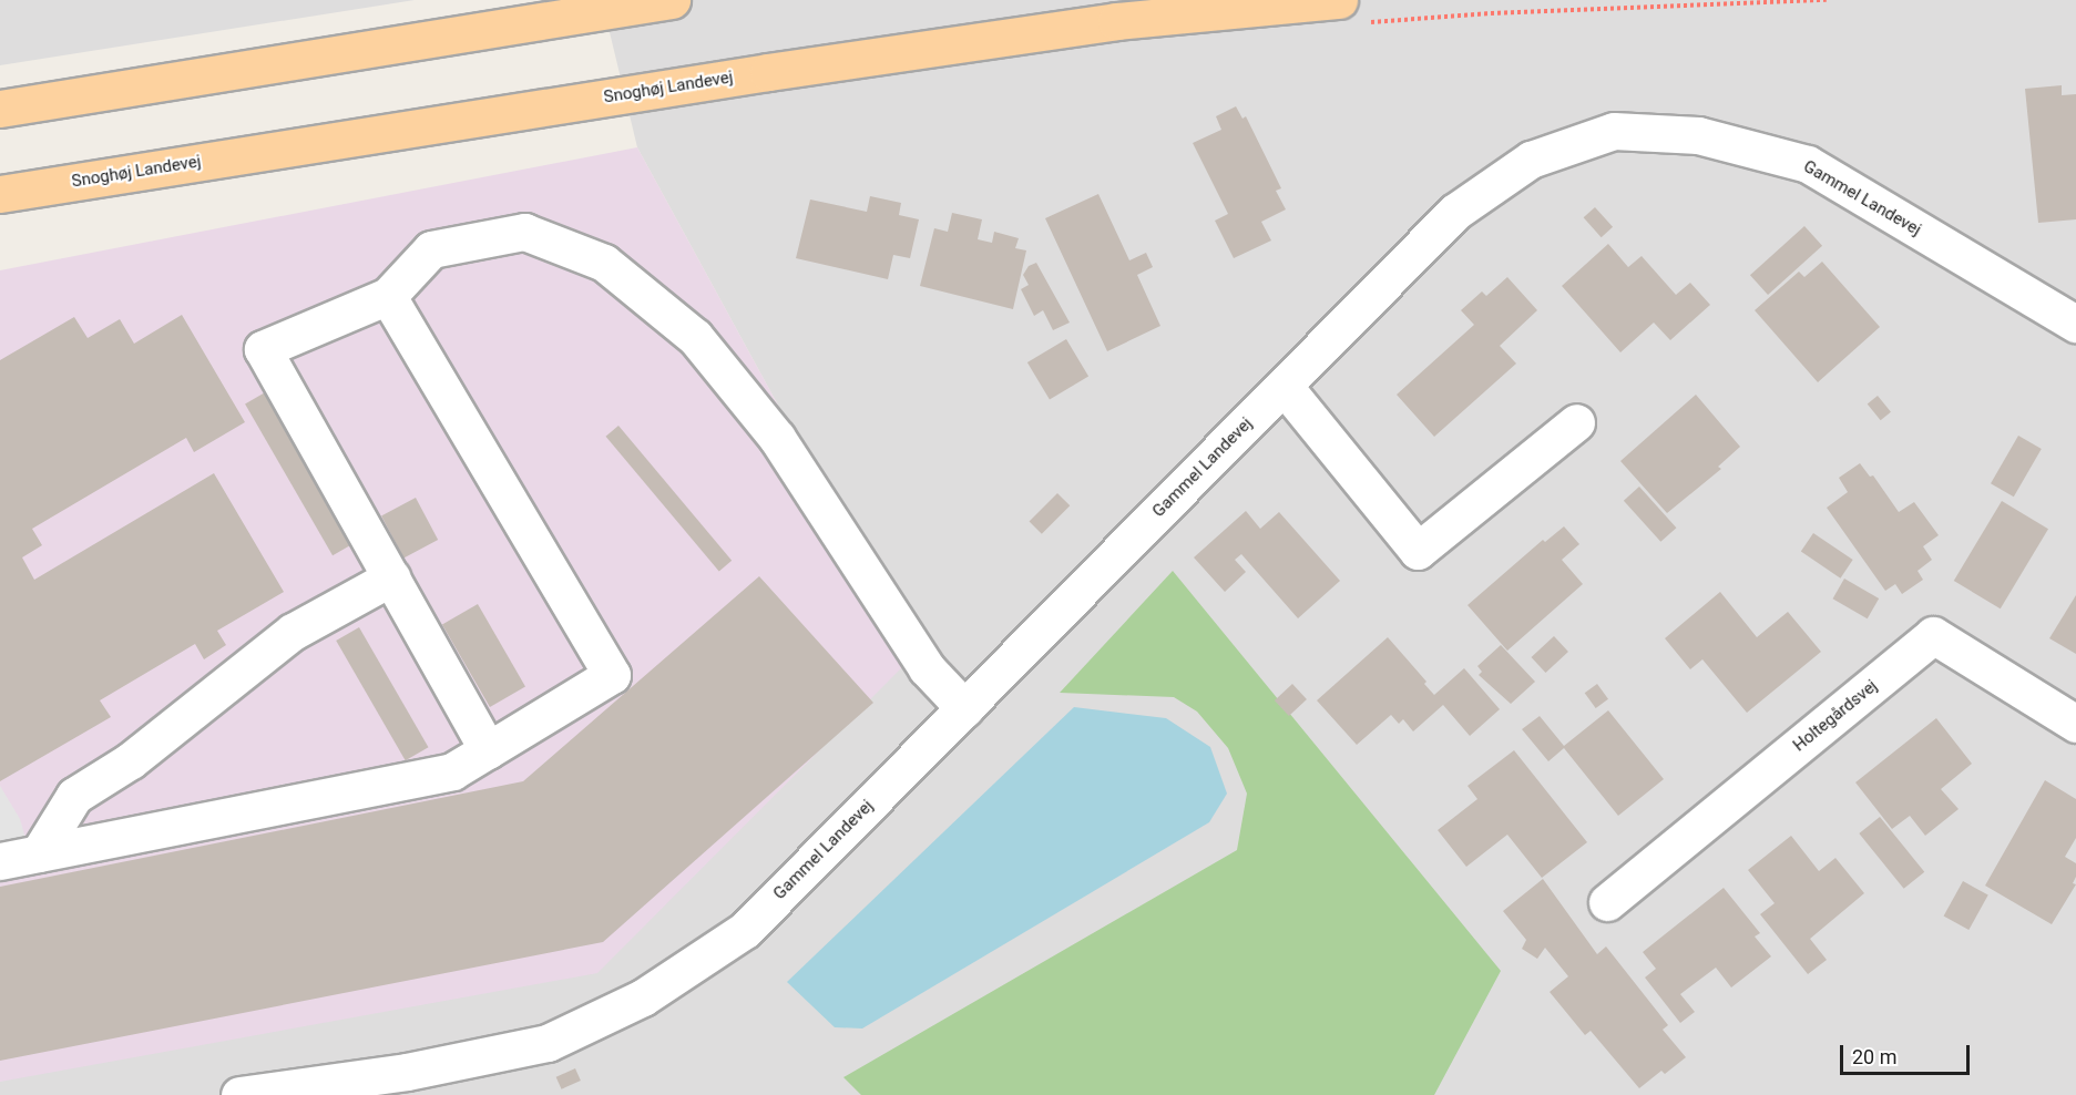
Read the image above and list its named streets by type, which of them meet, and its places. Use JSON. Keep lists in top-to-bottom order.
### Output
{
  "streets": {
    "main road": ["Snoghøj Landevej"],
    "street": ["Gammel Landevej", "Holtegårdsvej"]
  },
  "scale_bar": "20 m"
}
